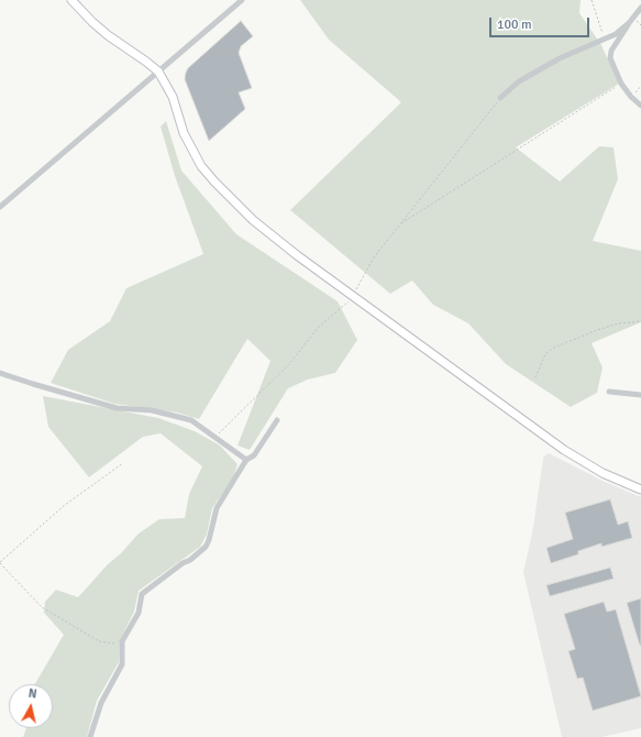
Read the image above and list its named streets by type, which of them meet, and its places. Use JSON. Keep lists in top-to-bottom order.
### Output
{
  "scale_bar": "100 m",
  "north": "top"
}
